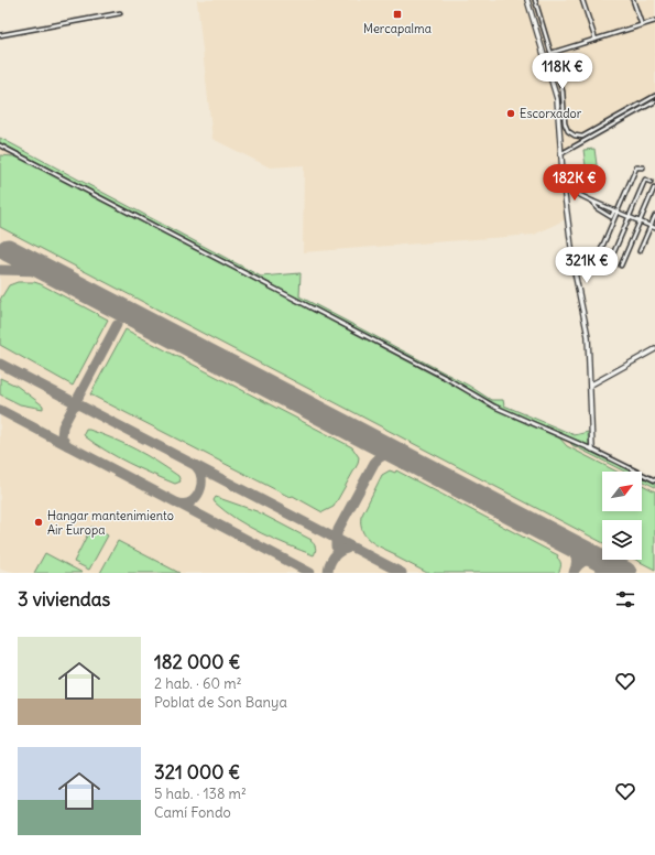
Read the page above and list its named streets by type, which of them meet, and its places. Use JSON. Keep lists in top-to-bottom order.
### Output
{
  "places": {
    "transit": ["Mercapalma"],
    "other": ["Escorxador", "Hangar mantenimiento Air Europa"]
  },
  "north": "top right",
  "page": {
    "price": ["118K €", "182K €", "321K €"],
    "heading": "3 viviendas",
    "list": [
      {
        "name": "182 000 €",
        "note": "2 hab. · 60 m² · Poblat de Son Banya"
      },
      {
        "name": "321 000 €",
        "note": "5 hab. · 138 m² · Camí Fondo"
      }
    ]
  }
}
